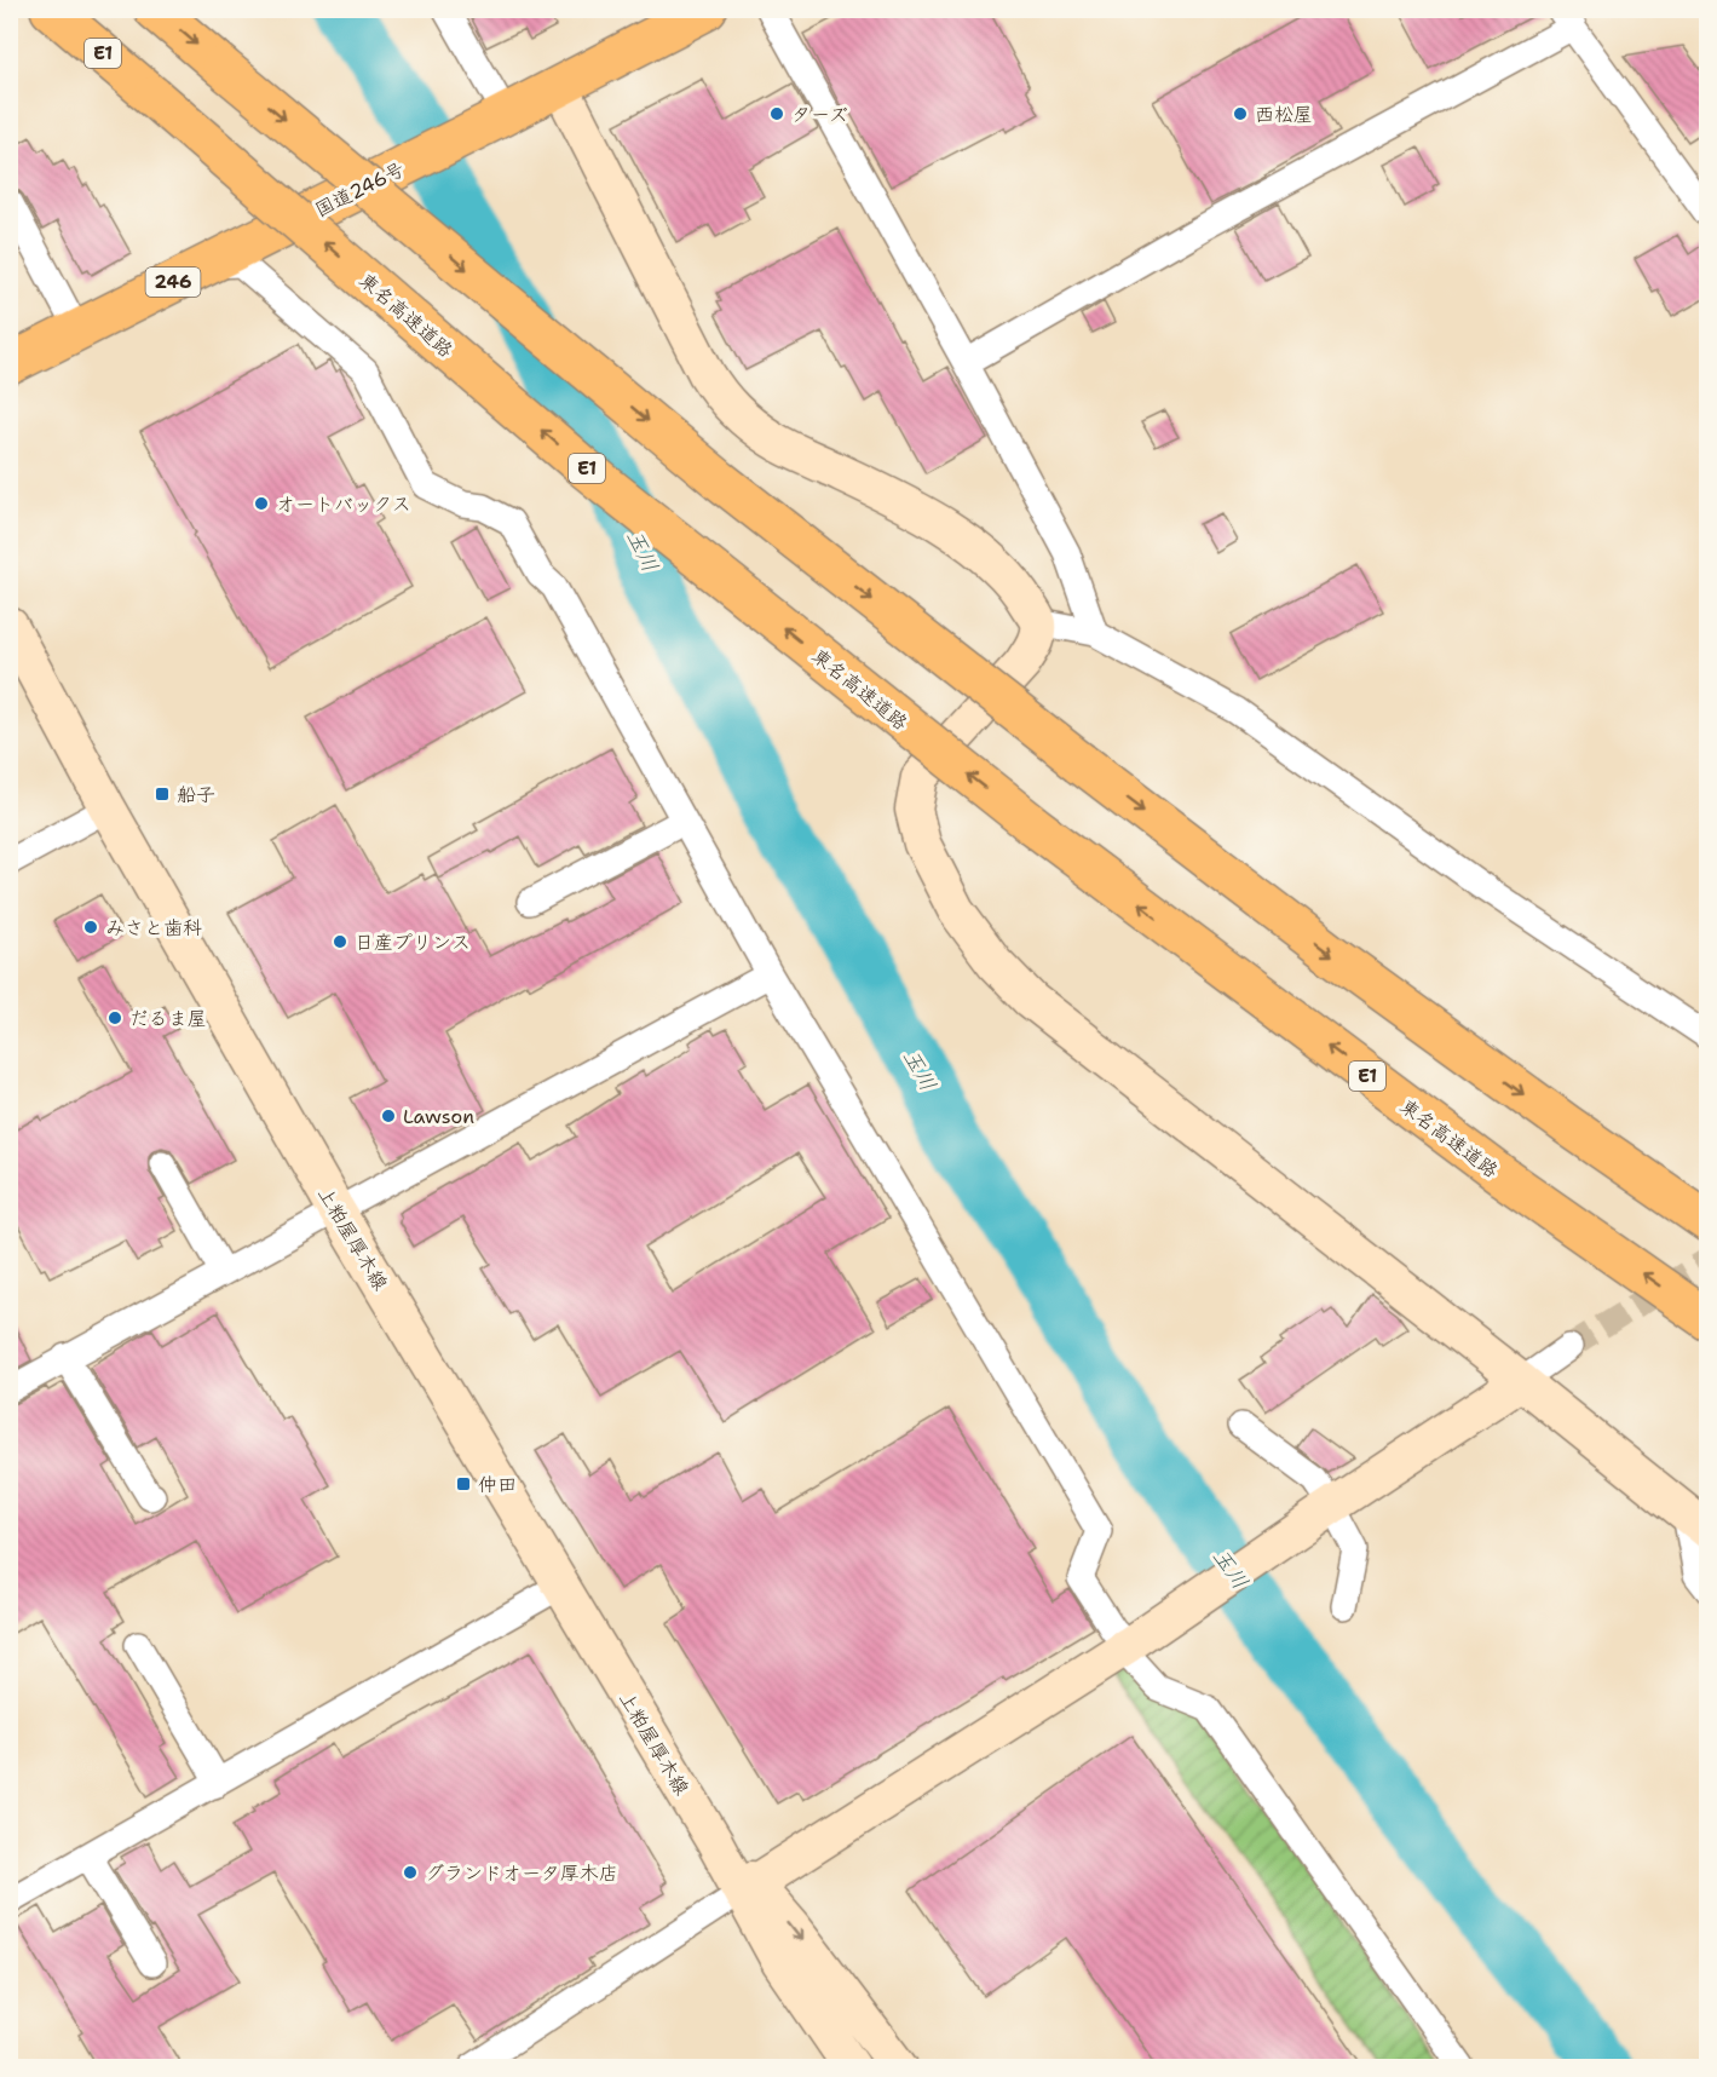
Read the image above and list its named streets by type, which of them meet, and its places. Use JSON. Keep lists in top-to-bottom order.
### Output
{
  "streets": {
    "highway": [
      "E1",
      "国道246号",
      "246",
      "東名高速道路"
    ],
    "street": ["上粕屋厚木線"]
  },
  "water": ["玉川"],
  "places": {
    "other": [
      "ターズ",
      "西松屋",
      "オートバックス",
      "みさと歯科",
      "日産プリンス",
      "だるま屋",
      "Lawson",
      "グランドオータ厚木店"
    ],
    "transit": ["船子", "仲田"]
  }
}
